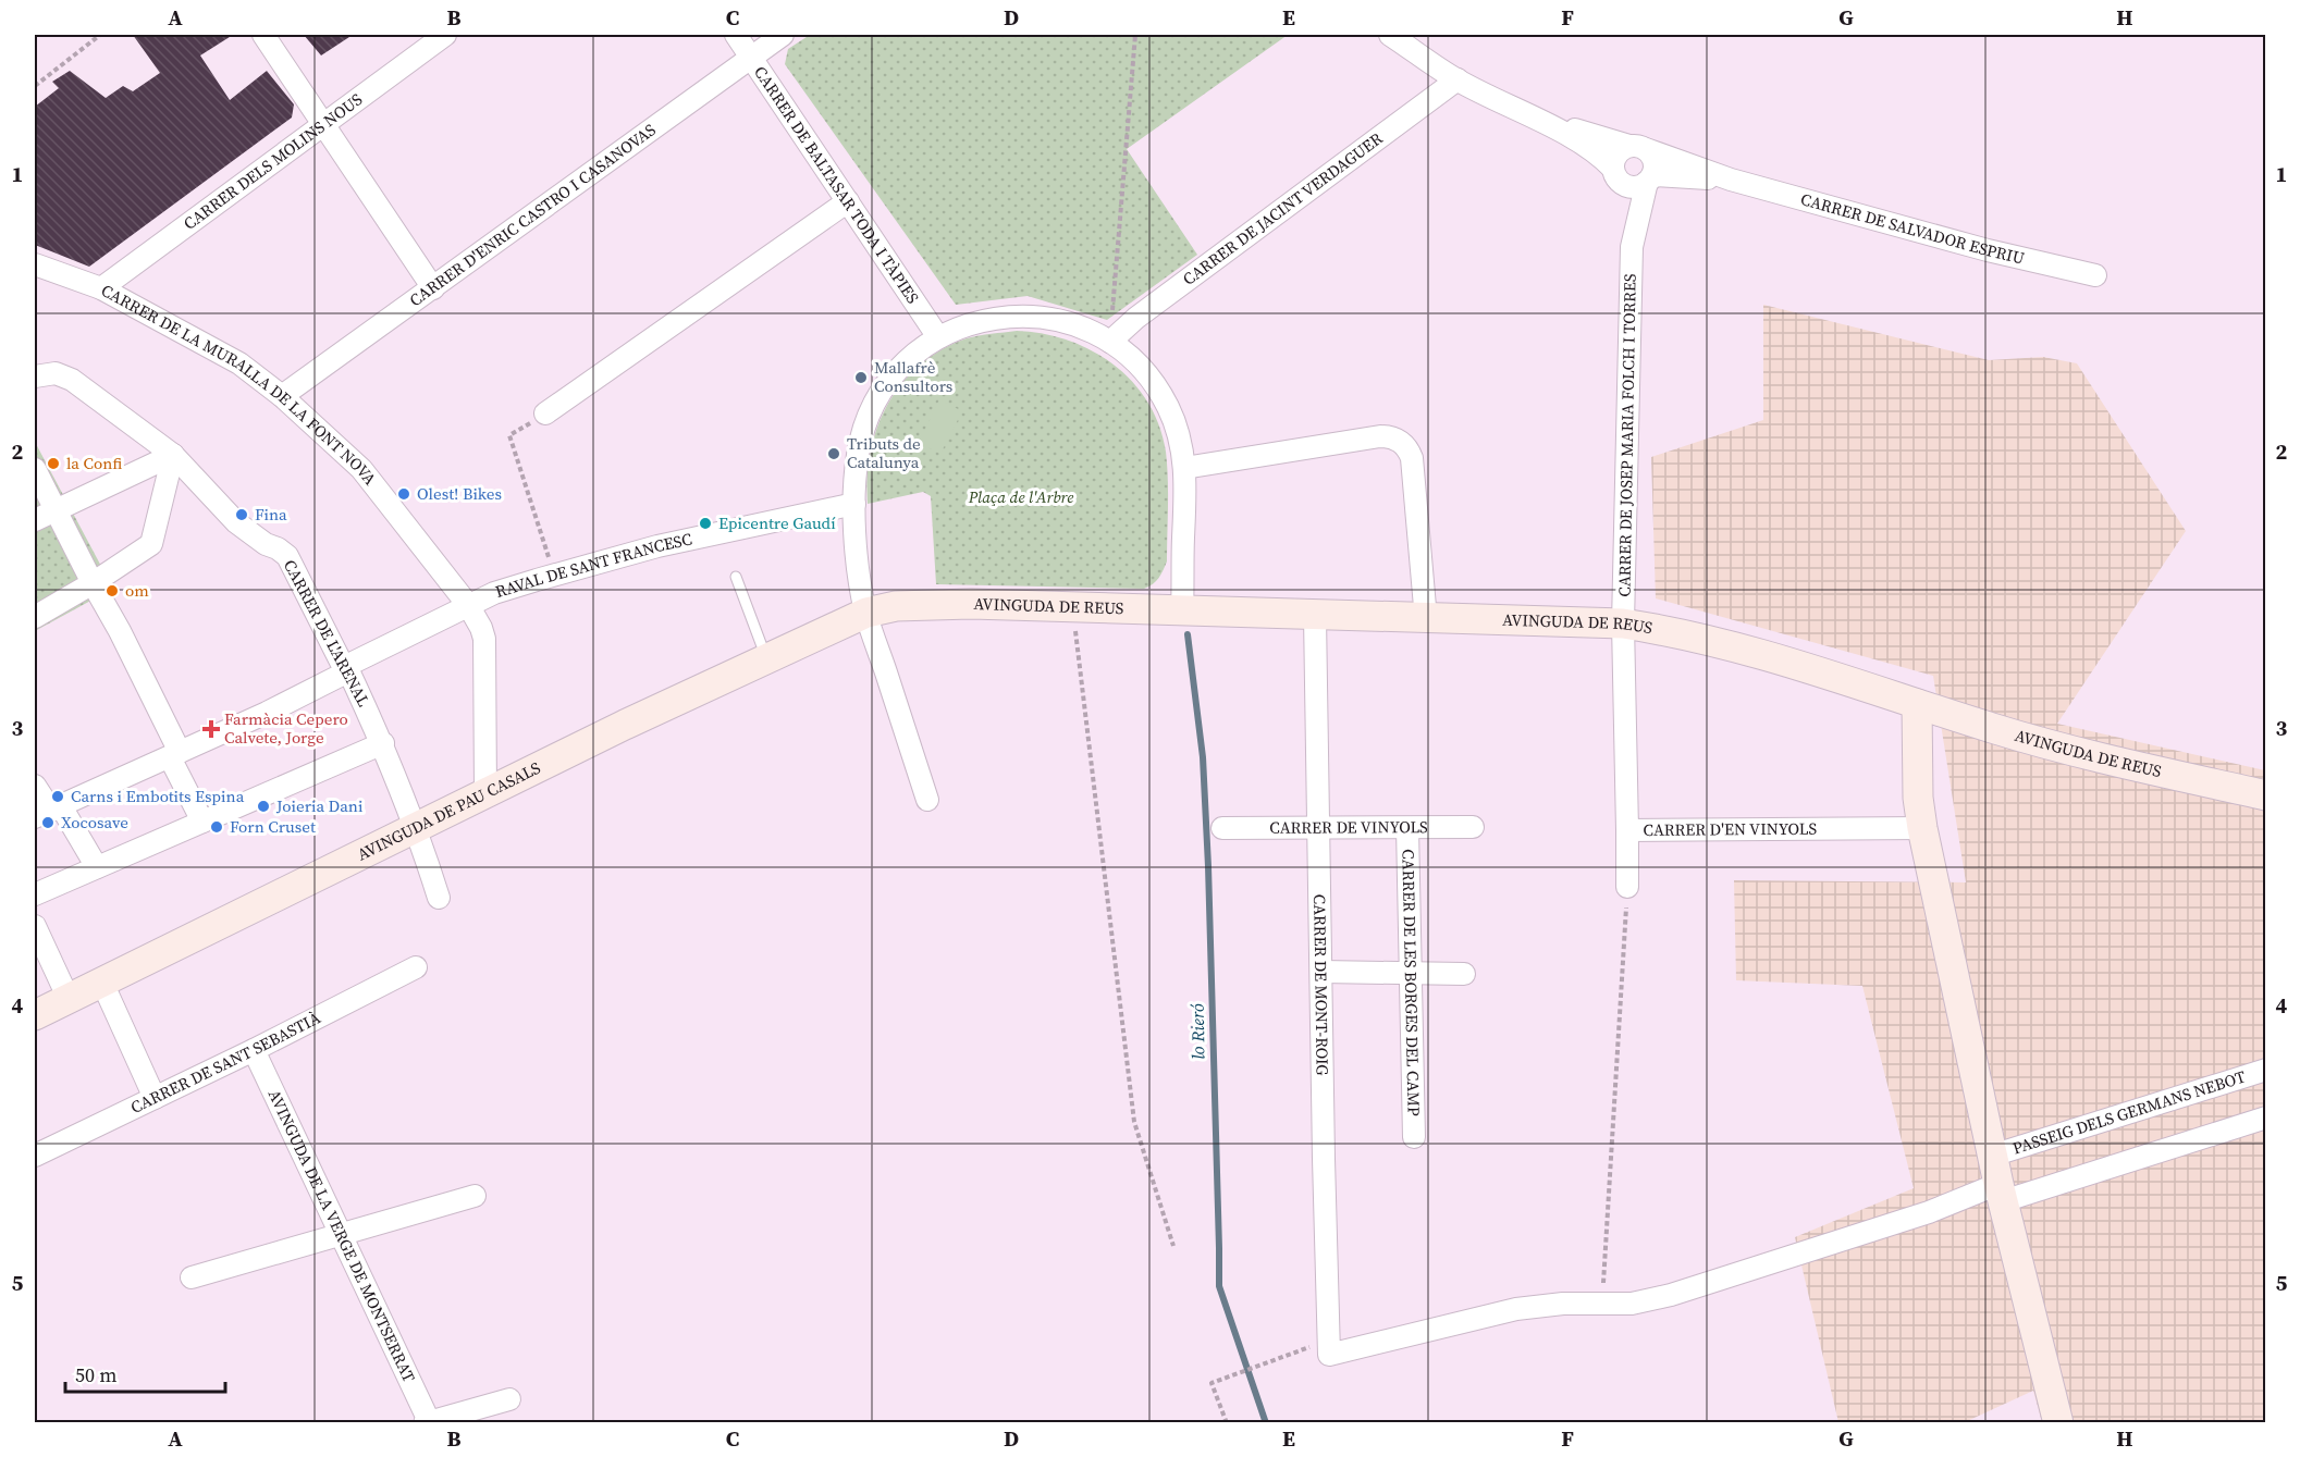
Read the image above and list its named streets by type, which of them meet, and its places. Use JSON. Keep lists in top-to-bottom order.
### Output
{
  "streets": {
    "street": [
      "CARRER DELS MOLINS NOUS",
      "CARRER DE BALTASAR TODA I TÀPIES",
      "CARRER DE JACINT VERDAGUER",
      "CARRER D'ENRIC CASTRO I CASANOVAS",
      "CARRER DE SALVADOR ESPRIU",
      "CARRER DE LA MURALLA DE LA FONT NOVA",
      "CARRER DE JOSEP MARIA FOLCH I TORRES",
      "RAVAL DE SANT FRANCESC",
      "AVINGUDA DE REUS",
      "CARRER DE L'ARENAL",
      "AVINGUDA DE PAU CASALS",
      "CARRER DE VINYOLS",
      "CARRER D'EN VINYOLS",
      "CARRER DE LES BORGES DEL CAMP",
      "CARRER DE MONT-ROIG",
      "CARRER DE SANT SEBASTIÀ",
      "PASSEIG DELS GERMANS NEBOT",
      "AVINGUDA DE LA VERGE DE MONTSERRAT"
    ]
  },
  "crossings": [
    ["CARRER DELS MOLINS NOUS", "CARRER DE LA MURALLA DE LA FONT NOVA"],
    ["CARRER DE BALTASAR TODA I TÀPIES", "CARRER D'ENRIC CASTRO I CASANOVAS"],
    ["CARRER DE JACINT VERDAGUER", "CARRER DE SALVADOR ESPRIU"],
    ["CARRER D'ENRIC CASTRO I CASANOVAS", "CARRER DE LA MURALLA DE LA FONT NOVA"],
    ["CARRER DE SALVADOR ESPRIU", "CARRER DE JOSEP MARIA FOLCH I TORRES"],
    ["CARRER DE LA MURALLA DE LA FONT NOVA", "RAVAL DE SANT FRANCESC"],
    ["CARRER DE LA MURALLA DE LA FONT NOVA", "AVINGUDA DE PAU CASALS"],
    ["CARRER DE JOSEP MARIA FOLCH I TORRES", "AVINGUDA DE REUS"],
    ["CARRER DE JOSEP MARIA FOLCH I TORRES", "CARRER D'EN VINYOLS"],
    ["RAVAL DE SANT FRANCESC", "CARRER DE L'ARENAL"],
    ["AVINGUDA DE REUS", "AVINGUDA DE PAU CASALS"],
    ["AVINGUDA DE REUS", "CARRER D'EN VINYOLS"],
    ["AVINGUDA DE REUS", "CARRER DE MONT-ROIG"],
    ["CARRER DE L'ARENAL", "AVINGUDA DE PAU CASALS"],
    ["CARRER DE VINYOLS", "CARRER DE LES BORGES DEL CAMP"],
    ["CARRER DE VINYOLS", "CARRER DE MONT-ROIG"],
    ["CARRER DE SANT SEBASTIÀ", "AVINGUDA DE LA VERGE DE MONTSERRAT"]
  ],
  "water": ["lo Rieró"],
  "parks": ["Plaça de l'Arbre"],
  "places": {
    "other": [
      "Mallafrè Consultors",
      "Tributs de Catalunya",
      "la Confi",
      "Olest! Bikes",
      "Fina",
      "Epicentre Gaudí",
      "om",
      "Carns i Embotits Espina",
      "Joieria Dani",
      "Xocosave",
      "Forn Cruset"
    ],
    "health": ["Farmàcia Cepero Calvete, Jorge"]
  },
  "scale_bar": "50 m",
  "grid": {
    "columns": [
      "A",
      "B",
      "C",
      "D",
      "E",
      "F",
      "G",
      "H"
    ],
    "rows": [
      "1",
      "2",
      "3",
      "4",
      "5"
    ]
  }
}
